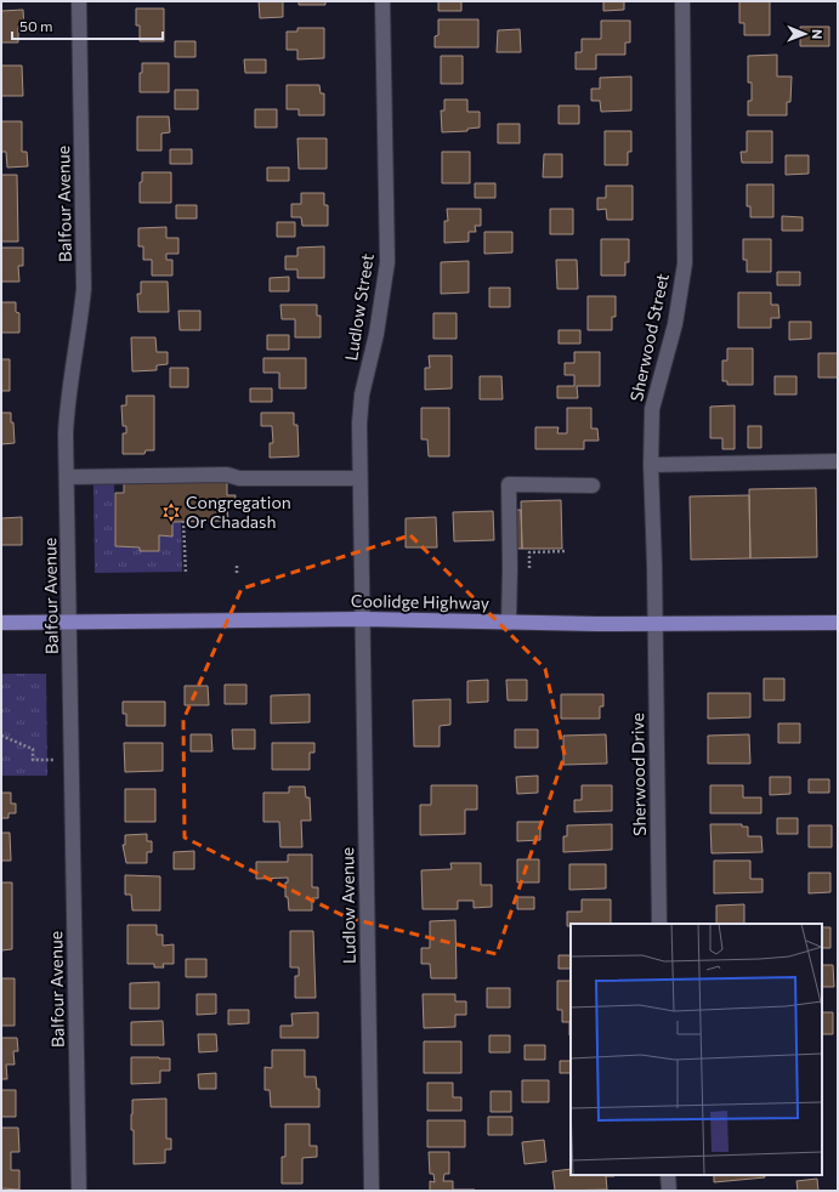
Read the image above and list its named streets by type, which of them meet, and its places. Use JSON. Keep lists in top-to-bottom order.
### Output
{
  "streets": {
    "main road": ["Coolidge Highway"],
    "street": [
      "Balfour Avenue",
      "Ludlow Street",
      "Sherwood Street",
      "Sherwood Drive",
      "Ludlow Avenue"
    ]
  },
  "crossings": [
    ["Balfour Avenue", "Coolidge Highway"],
    ["Ludlow Street", "Coolidge Highway"],
    ["Ludlow Street", "Ludlow Avenue"],
    ["Sherwood Street", "Coolidge Highway"],
    ["Sherwood Street", "Sherwood Drive"],
    ["Coolidge Highway", "Sherwood Drive"],
    ["Coolidge Highway", "Ludlow Avenue"]
  ],
  "places": {
    "synagogue": ["Congregation Or Chadash"]
  },
  "scale_bar": "50 m",
  "north": "right"
}
